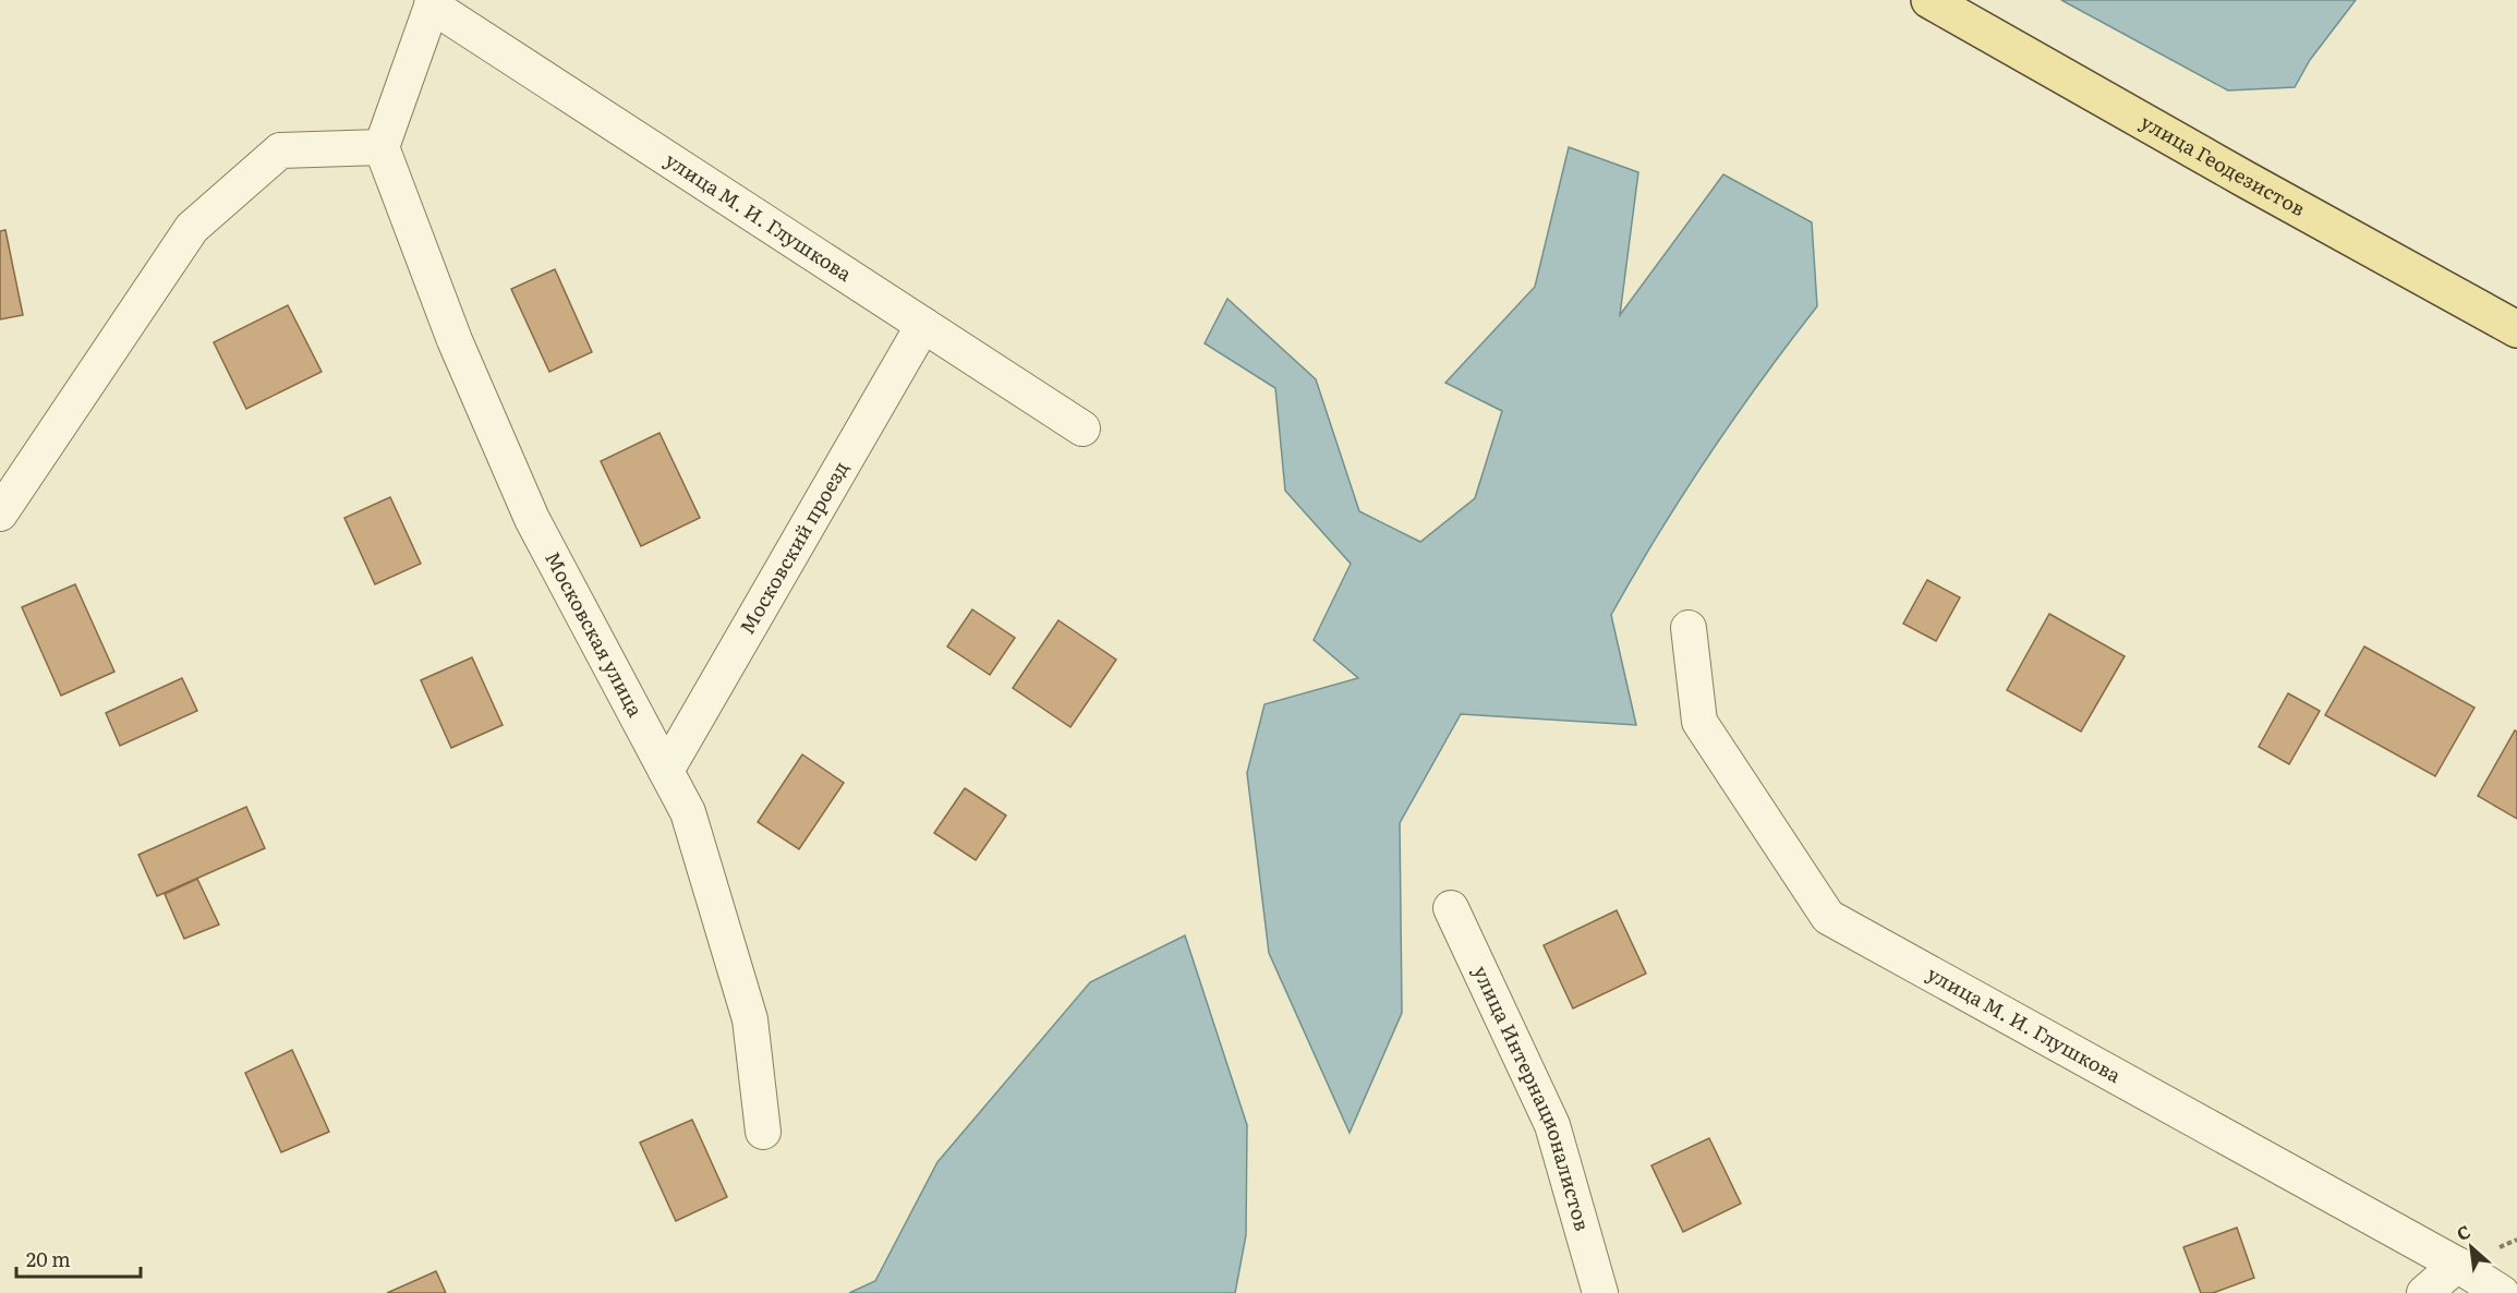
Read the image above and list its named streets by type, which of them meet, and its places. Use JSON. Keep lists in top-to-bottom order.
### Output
{
  "streets": {
    "main road": ["улица Геодезистов"],
    "street": [
      "улица М. И. Глушкова",
      "Московский проезд",
      "Московская улица",
      "улица Интернационалистов"
    ]
  },
  "crossings": [
    ["улица М. И. Глушкова", "Московский проезд"],
    ["Московский проезд", "Московская улица"]
  ],
  "scale_bar": "20 m",
  "north": "top left"
}
